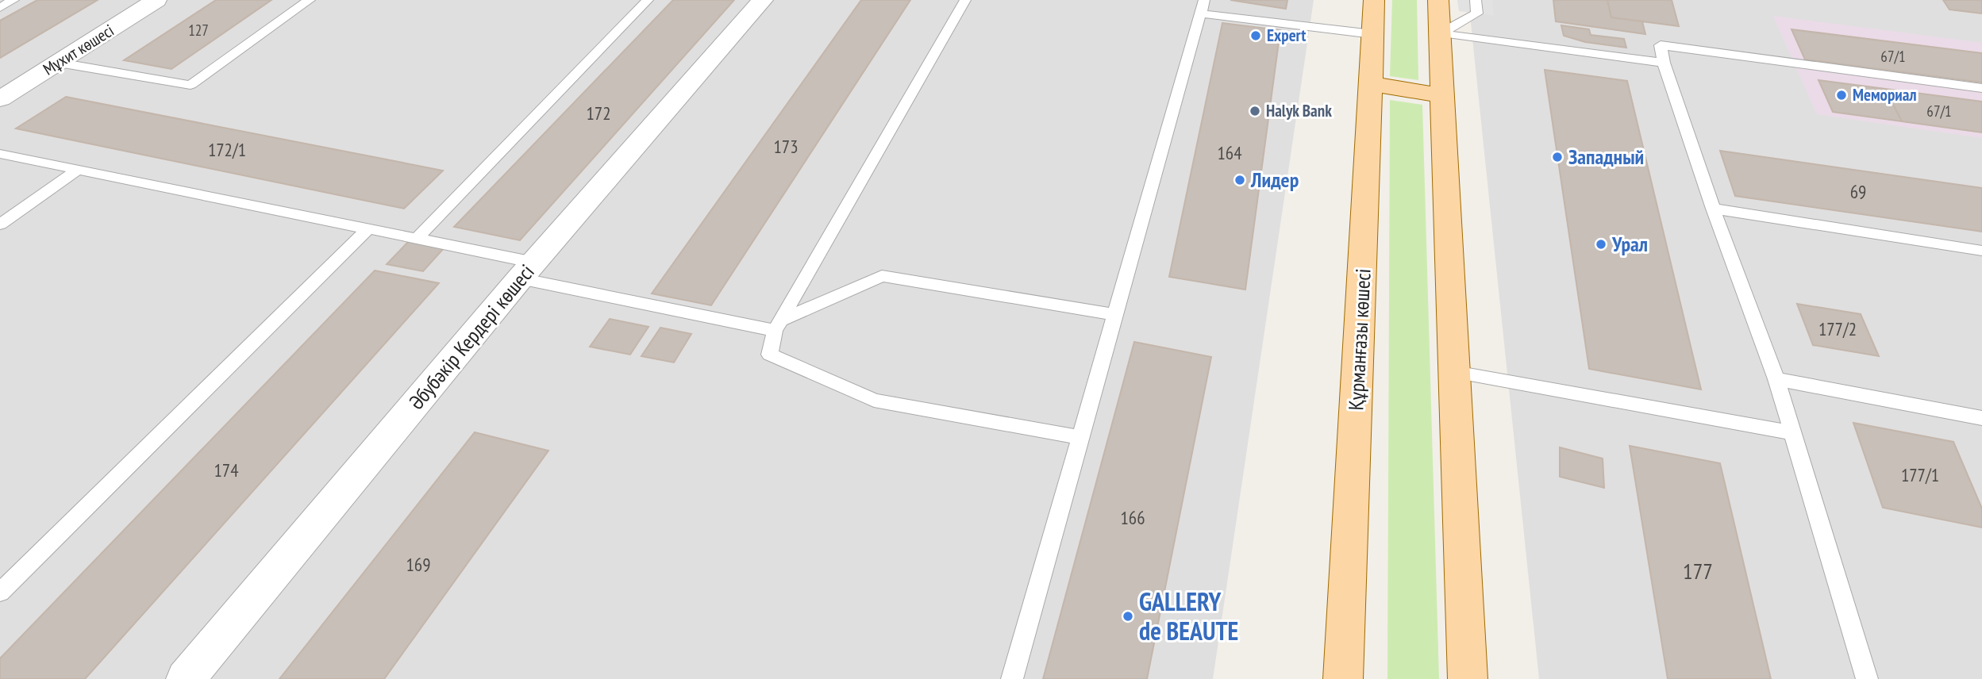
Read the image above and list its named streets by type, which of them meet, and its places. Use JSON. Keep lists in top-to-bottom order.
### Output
{
  "streets": {
    "main road": ["Құрманғазы көшесі"],
    "street": ["Мұхит көшесі", "Әбубәкір Кердері көшесі"]
  },
  "places": [
    "Expert",
    "Мемориал",
    "Halyk Bank",
    "Западный",
    "Лидер",
    "Урал",
    "GALLERY de BEAUTE"
  ],
  "house_numbers": [
    "127",
    "67/1",
    "67/1",
    "172",
    "173",
    "172/1",
    "164",
    "69",
    "177/2",
    "174",
    "177/1",
    "166",
    "169",
    "177"
  ]
}
